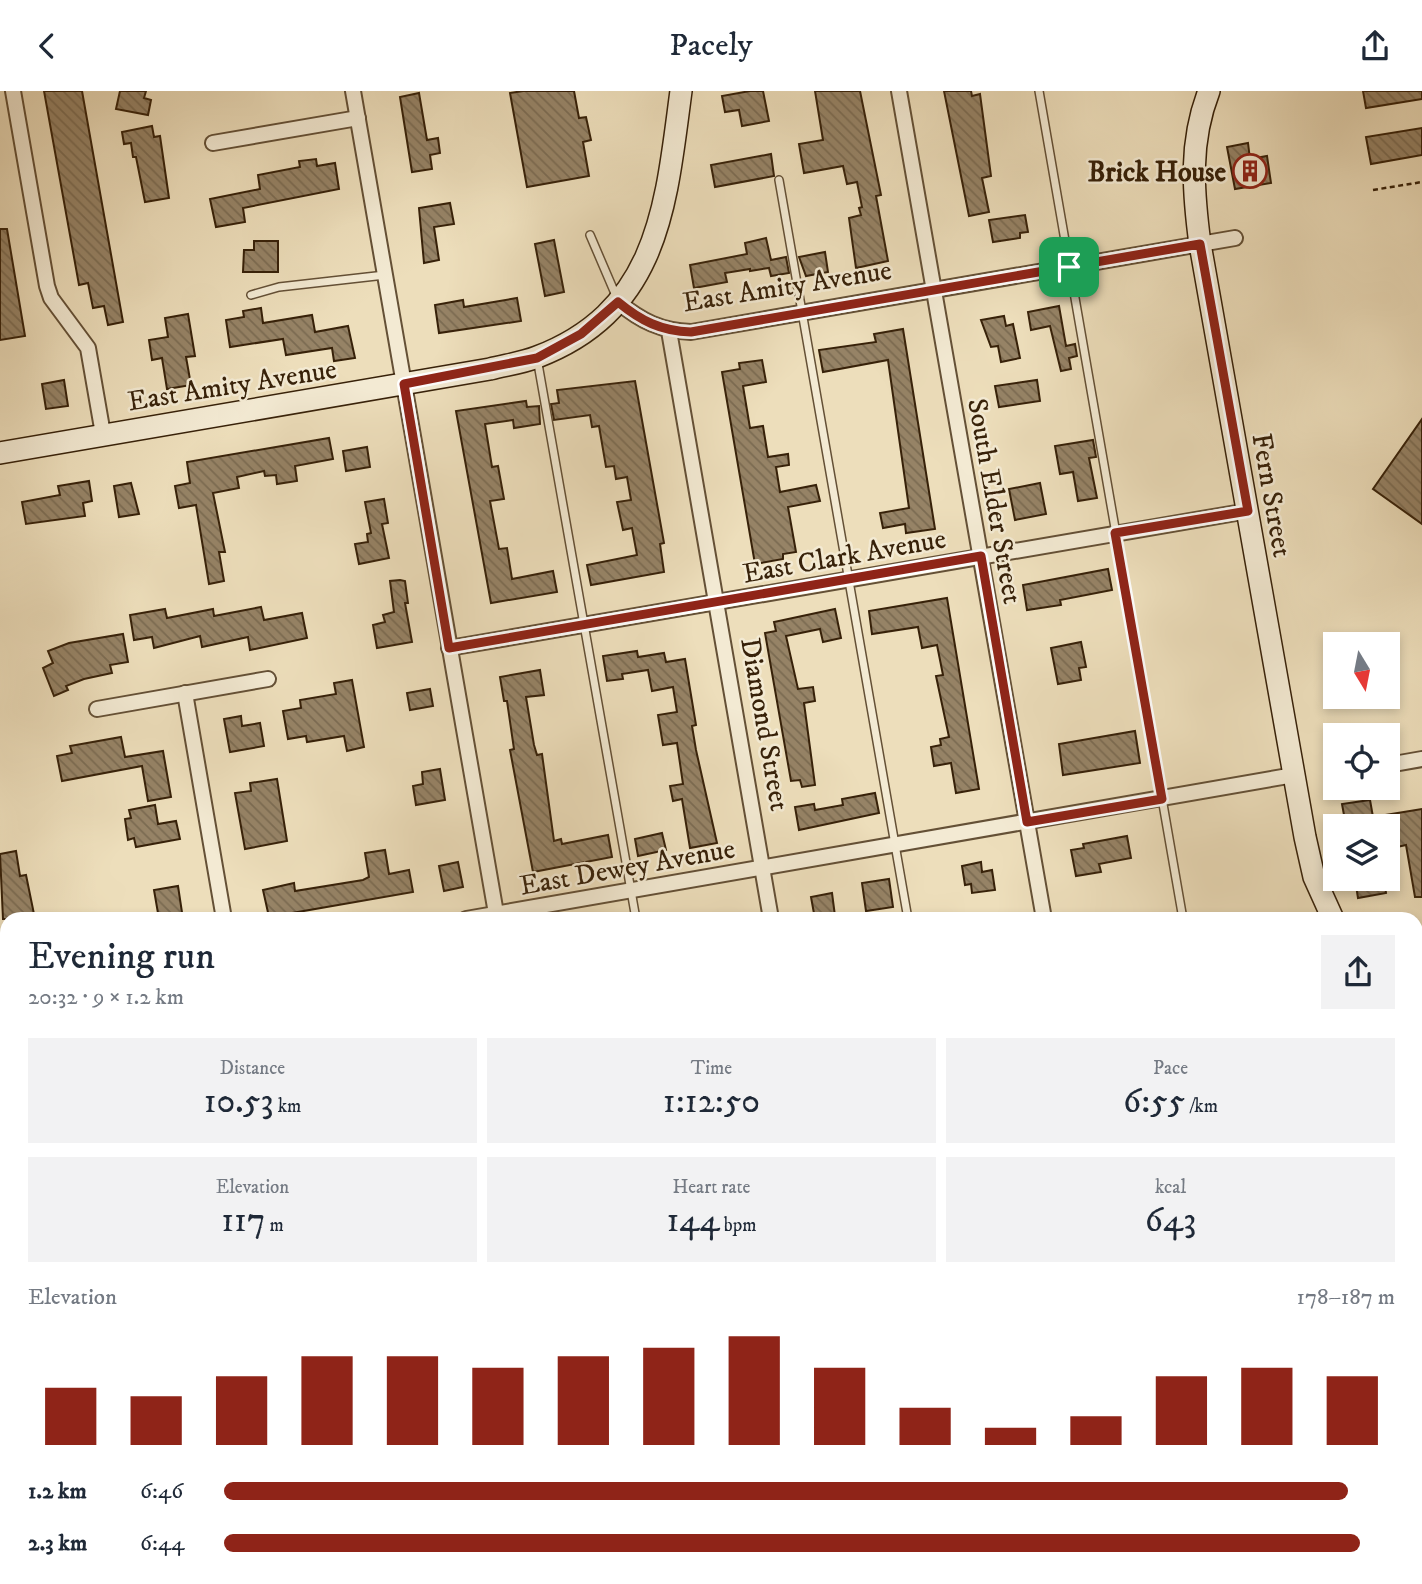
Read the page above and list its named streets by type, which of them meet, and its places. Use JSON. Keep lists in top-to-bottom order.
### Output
{
  "streets": {
    "main road": ["East Amity Avenue", "Fern Street"],
    "street": [
      "South Elder Street",
      "East Clark Avenue",
      "Diamond Street",
      "East Dewey Avenue"
    ]
  },
  "crossings": [
    ["East Amity Avenue", "Fern Street"],
    ["East Amity Avenue", "South Elder Street"],
    ["East Amity Avenue", "Diamond Street"],
    ["Fern Street", "East Clark Avenue"],
    ["Fern Street", "East Dewey Avenue"],
    ["South Elder Street", "East Clark Avenue"],
    ["South Elder Street", "East Dewey Avenue"],
    ["East Clark Avenue", "Diamond Street"],
    ["Diamond Street", "East Dewey Avenue"]
  ],
  "places": {
    "building": ["Brick House"]
  },
  "north": "bottom",
  "page": {
    "header": "Pacely",
    "heading": ["Evening run", "20:32 · 9 × 1.2 km"],
    "stats": [
      ["Distance", "10.53 km"],
      ["Time", "1:12:50"],
      ["Pace", "6:55 /km"],
      ["Elevation", "117 m"],
      ["Heart rate", "144 bpm"],
      ["kcal", "643"]
    ],
    "chart": ["Elevation", "178–187 m"],
    "list": [
      {
        "name": "1.2 km",
        "note": "6:46"
      },
      {
        "name": "2.3 km",
        "note": "6:44"
      }
    ]
  }
}
